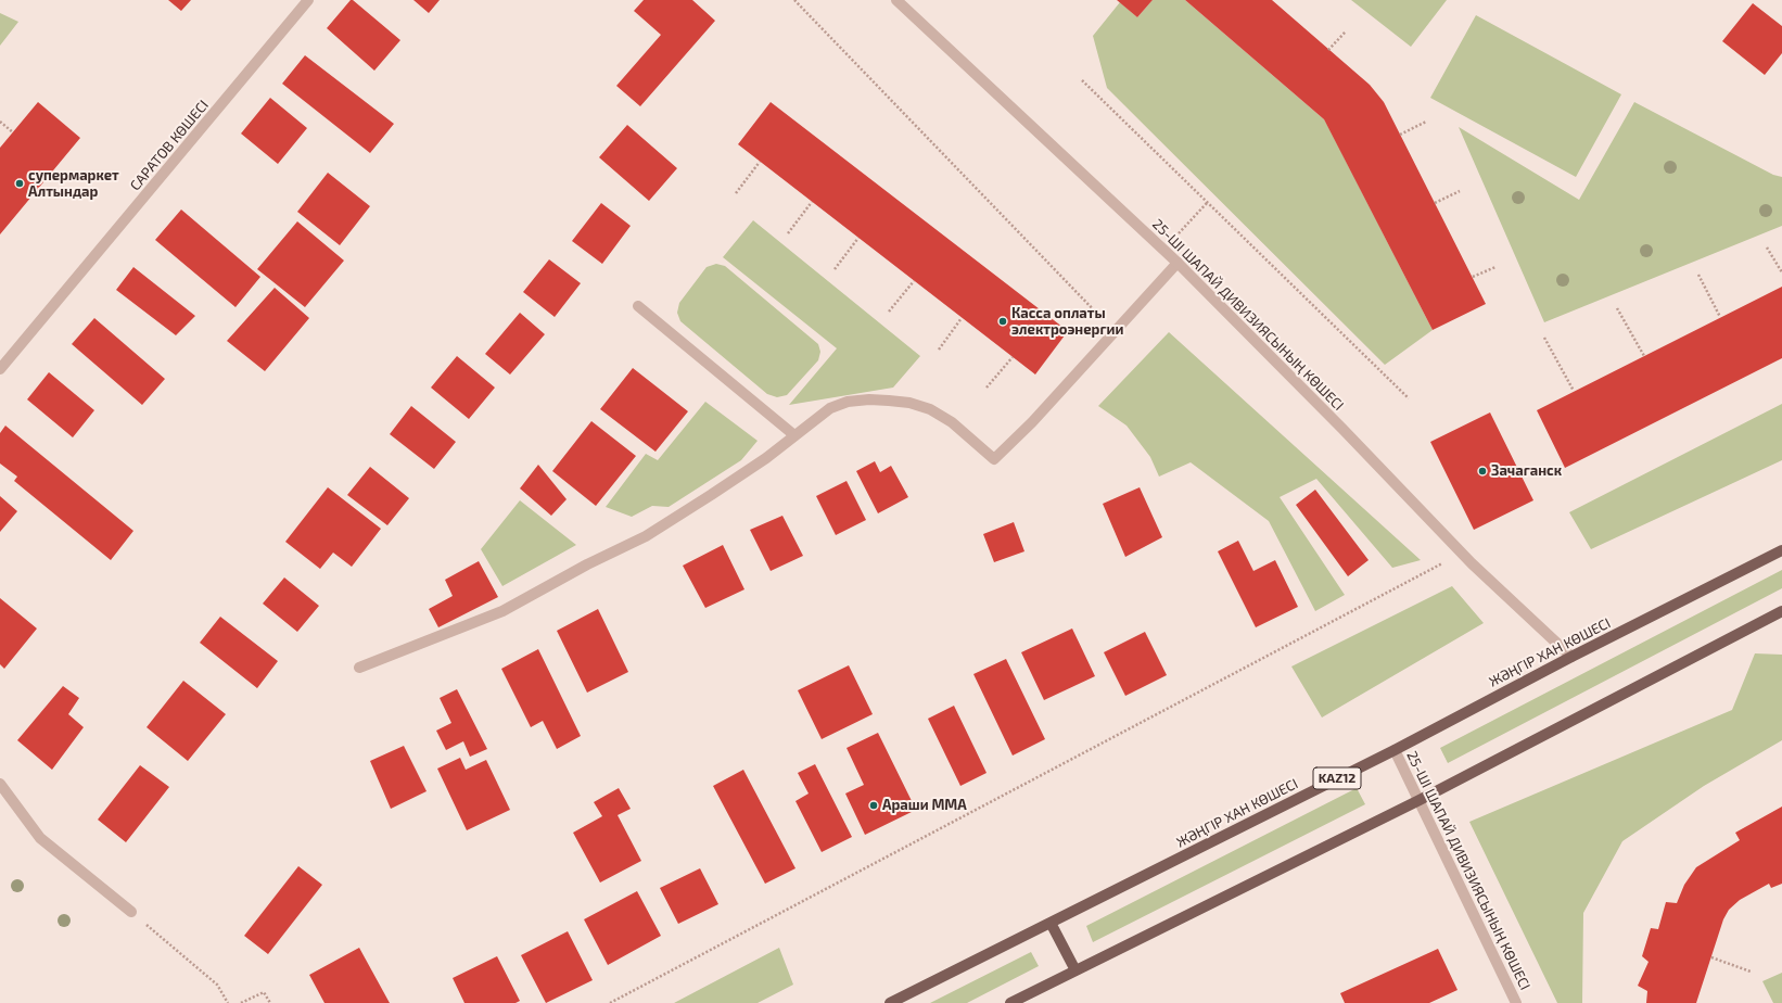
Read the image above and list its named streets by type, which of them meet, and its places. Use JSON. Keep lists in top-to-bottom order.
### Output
{
  "streets": {
    "main road": ["ЖӘҢГІР ХАН КӨШЕСІ", "KAZ12"],
    "street": ["САРАТОВ КӨШЕСІ", "25-ШІ ШАПАЙ ДИВИЗИЯСЫНЫҢ КӨШЕСІ"]
  },
  "crossings": [
    ["25-ШІ ШАПАЙ ДИВИЗИЯСЫНЫҢ КӨШЕСІ", "ЖӘҢГІР ХАН КӨШЕСІ"]
  ],
  "places": [
    "супермаркет Алтындар",
    "Касса оплаты электроэнергии",
    "Зачаганск",
    "Араши ММА"
  ]
}
